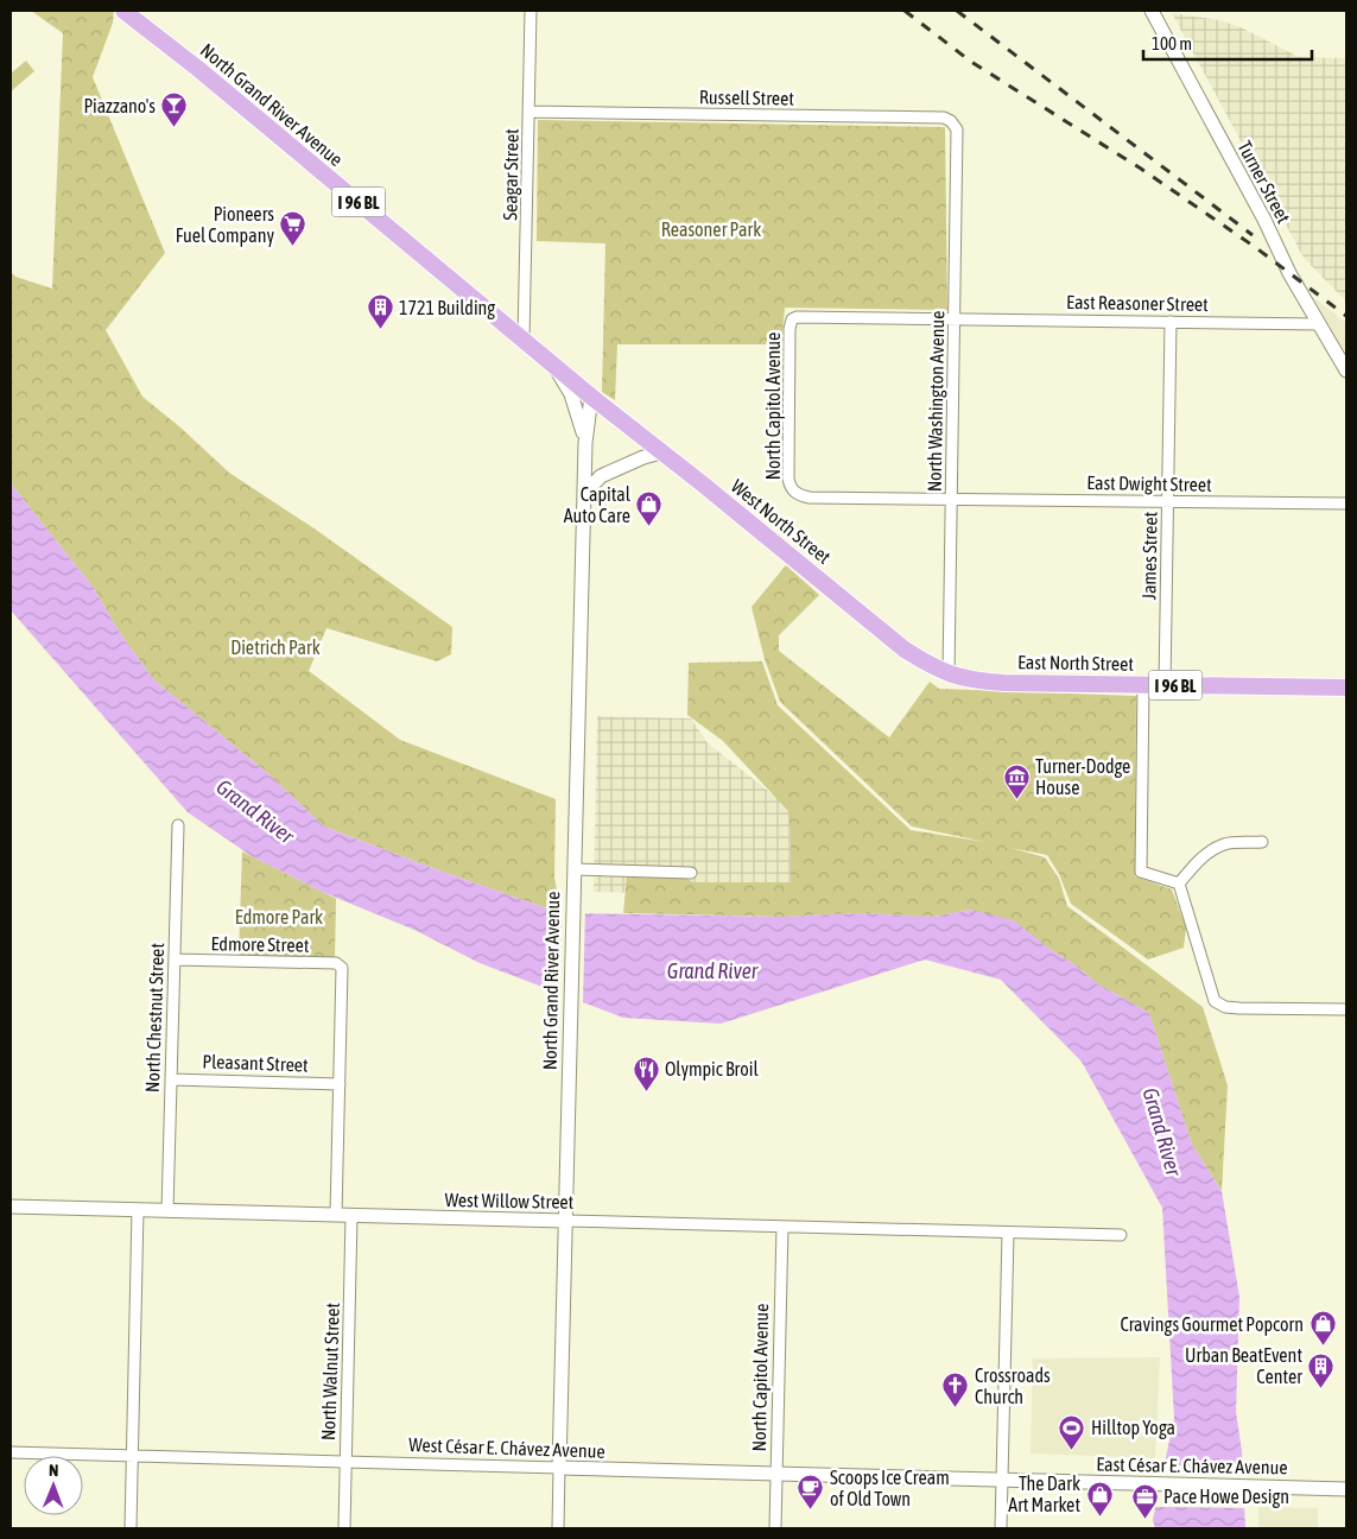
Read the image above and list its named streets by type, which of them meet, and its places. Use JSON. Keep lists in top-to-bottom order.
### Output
{
  "streets": {
    "main road": [
      "North Grand River Avenue",
      "I 96 BL",
      "West North Street",
      "East North Street"
    ],
    "street": [
      "Russell Street",
      "Seagar Street",
      "Turner Street",
      "East Reasoner Street",
      "North Washington Avenue",
      "North Capitol Avenue",
      "East Dwight Street",
      "James Street",
      "Edmore Street",
      "North Chestnut Street",
      "Pleasant Street",
      "West Willow Street",
      "North Walnut Street",
      "West César E. Chávez Avenue",
      "East César E. Chávez Avenue"
    ]
  },
  "crossings": [
    ["Russell Street", "Seagar Street"],
    ["Russell Street", "North Washington Avenue"],
    ["North Grand River Avenue", "Seagar Street"],
    ["North Grand River Avenue", "West North Street"],
    ["North Grand River Avenue", "West Willow Street"],
    ["North Grand River Avenue", "West César E. Chávez Avenue"],
    ["Turner Street", "East Reasoner Street"],
    ["East Reasoner Street", "North Washington Avenue"],
    ["East Reasoner Street", "North Capitol Avenue"],
    ["East Reasoner Street", "James Street"],
    ["North Washington Avenue", "East Dwight Street"],
    ["North Washington Avenue", "West North Street"],
    ["North Washington Avenue", "East North Street"],
    ["North Capitol Avenue", "East Dwight Street"],
    ["North Capitol Avenue", "West Willow Street"],
    ["North Capitol Avenue", "West César E. Chávez Avenue"],
    ["East Dwight Street", "James Street"],
    ["West North Street", "East North Street"],
    ["James Street", "East North Street"],
    ["Edmore Street", "North Chestnut Street"],
    ["Edmore Street", "Pleasant Street"],
    ["North Chestnut Street", "Pleasant Street"],
    ["North Chestnut Street", "West Willow Street"],
    ["West Willow Street", "North Walnut Street"],
    ["North Walnut Street", "West César E. Chávez Avenue"],
    ["West César E. Chávez Avenue", "East César E. Chávez Avenue"]
  ],
  "water": ["Grand River"],
  "parks": ["Reasoner Park", "Dietrich Park", "Edmore Park"],
  "places": {
    "bar": ["Piazzano's"],
    "supermarket": ["Pioneers Fuel Company"],
    "building": ["1721 Building", "Urban BeatEvent Center"],
    "shop": ["Capital Auto Care", "Cravings Gourmet Popcorn", "The Dark Art Market"],
    "museum": ["Turner-Dodge House"],
    "restaurant": ["Olympic Broil"],
    "church": ["Crossroads Church"],
    "sports": ["Hilltop Yoga"],
    "cafe": ["Scoops Ice Cream of Old Town"],
    "office": ["Pace Howe Design"]
  },
  "scale_bar": "100 m",
  "north": "top"
}
